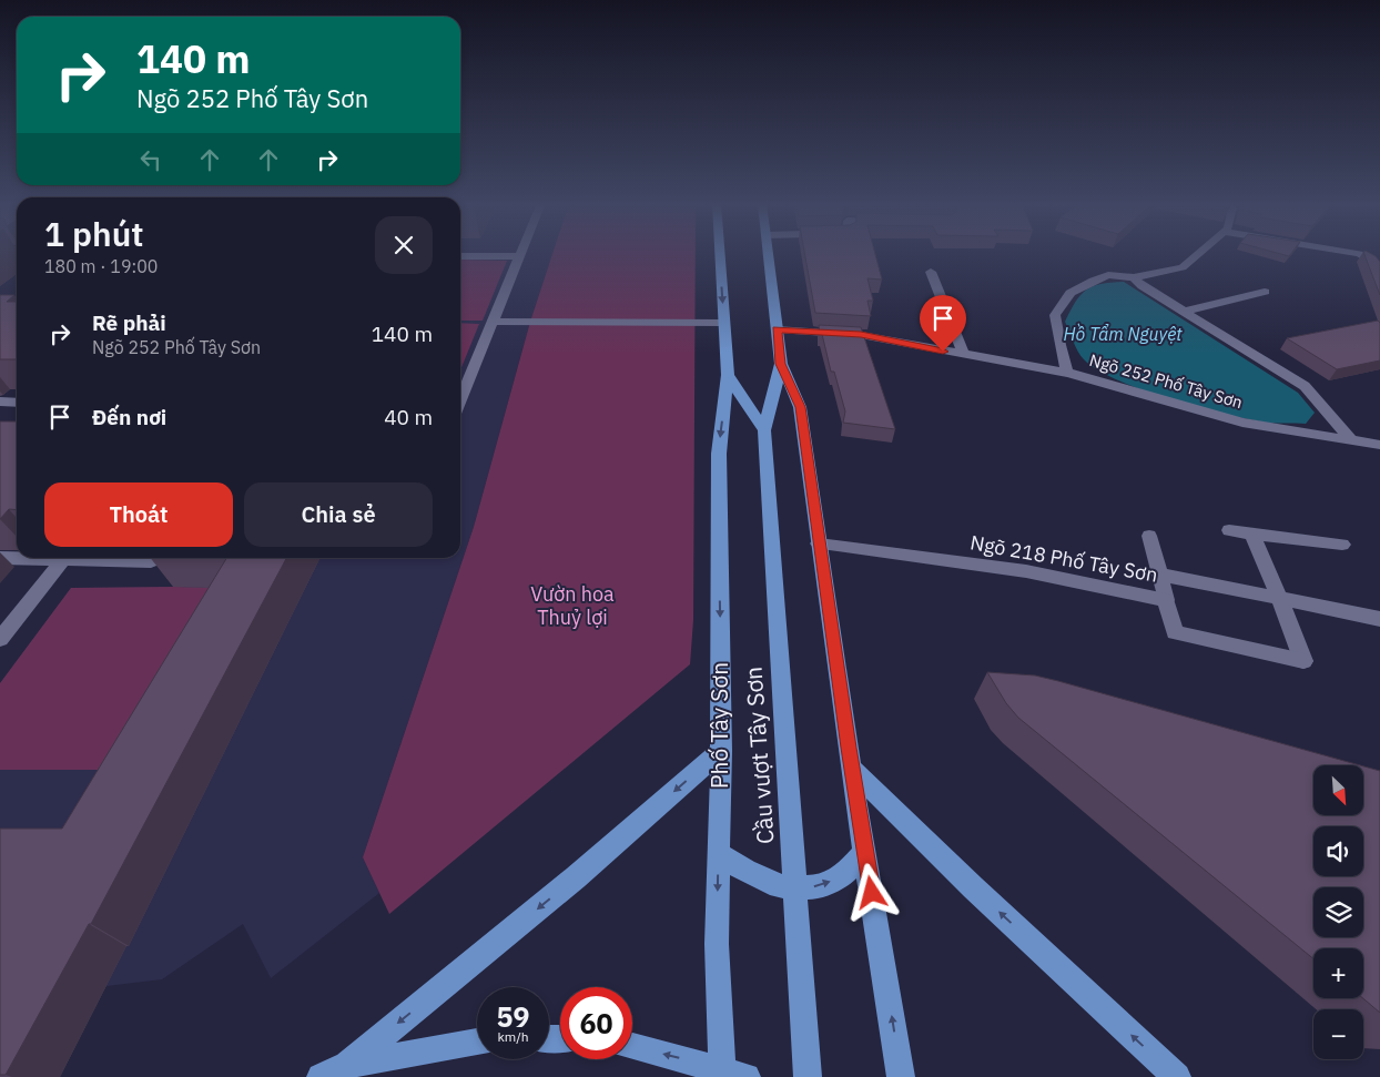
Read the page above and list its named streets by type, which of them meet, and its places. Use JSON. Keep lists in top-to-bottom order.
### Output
{
  "streets": {
    "main road": ["Phố Tây Sơn", "Cầu vượt Tây Sơn"],
    "street": ["Ngõ 252 Phố Tây Sơn", "Ngõ 218 Phố Tây Sơn"]
  },
  "crossings": [
    ["Phố Tây Sơn", "Cầu vượt Tây Sơn"]
  ],
  "water": ["Hồ Tẩm Nguyệt"],
  "parks": ["Vườn hoa Thuỷ lợi"],
  "north": "bottom right",
  "page": {
    "turn": ["140 m", "Ngõ 252 Phố Tây Sơn"],
    "heading": ["1 phút", "180 m · 19:00"],
    "list": [
      {
        "name": "Rẽ phải",
        "note": "Ngõ 252 Phố Tây Sơn",
        "value": "140 m"
      },
      {
        "name": "Đến nơi",
        "value": "40 m"
      }
    ],
    "buttons": ["Thoát", "Chia sẻ"],
    "map_buttons": ["+", "−"],
    "speed": "59 km/h",
    "limit": "60"
  }
}
